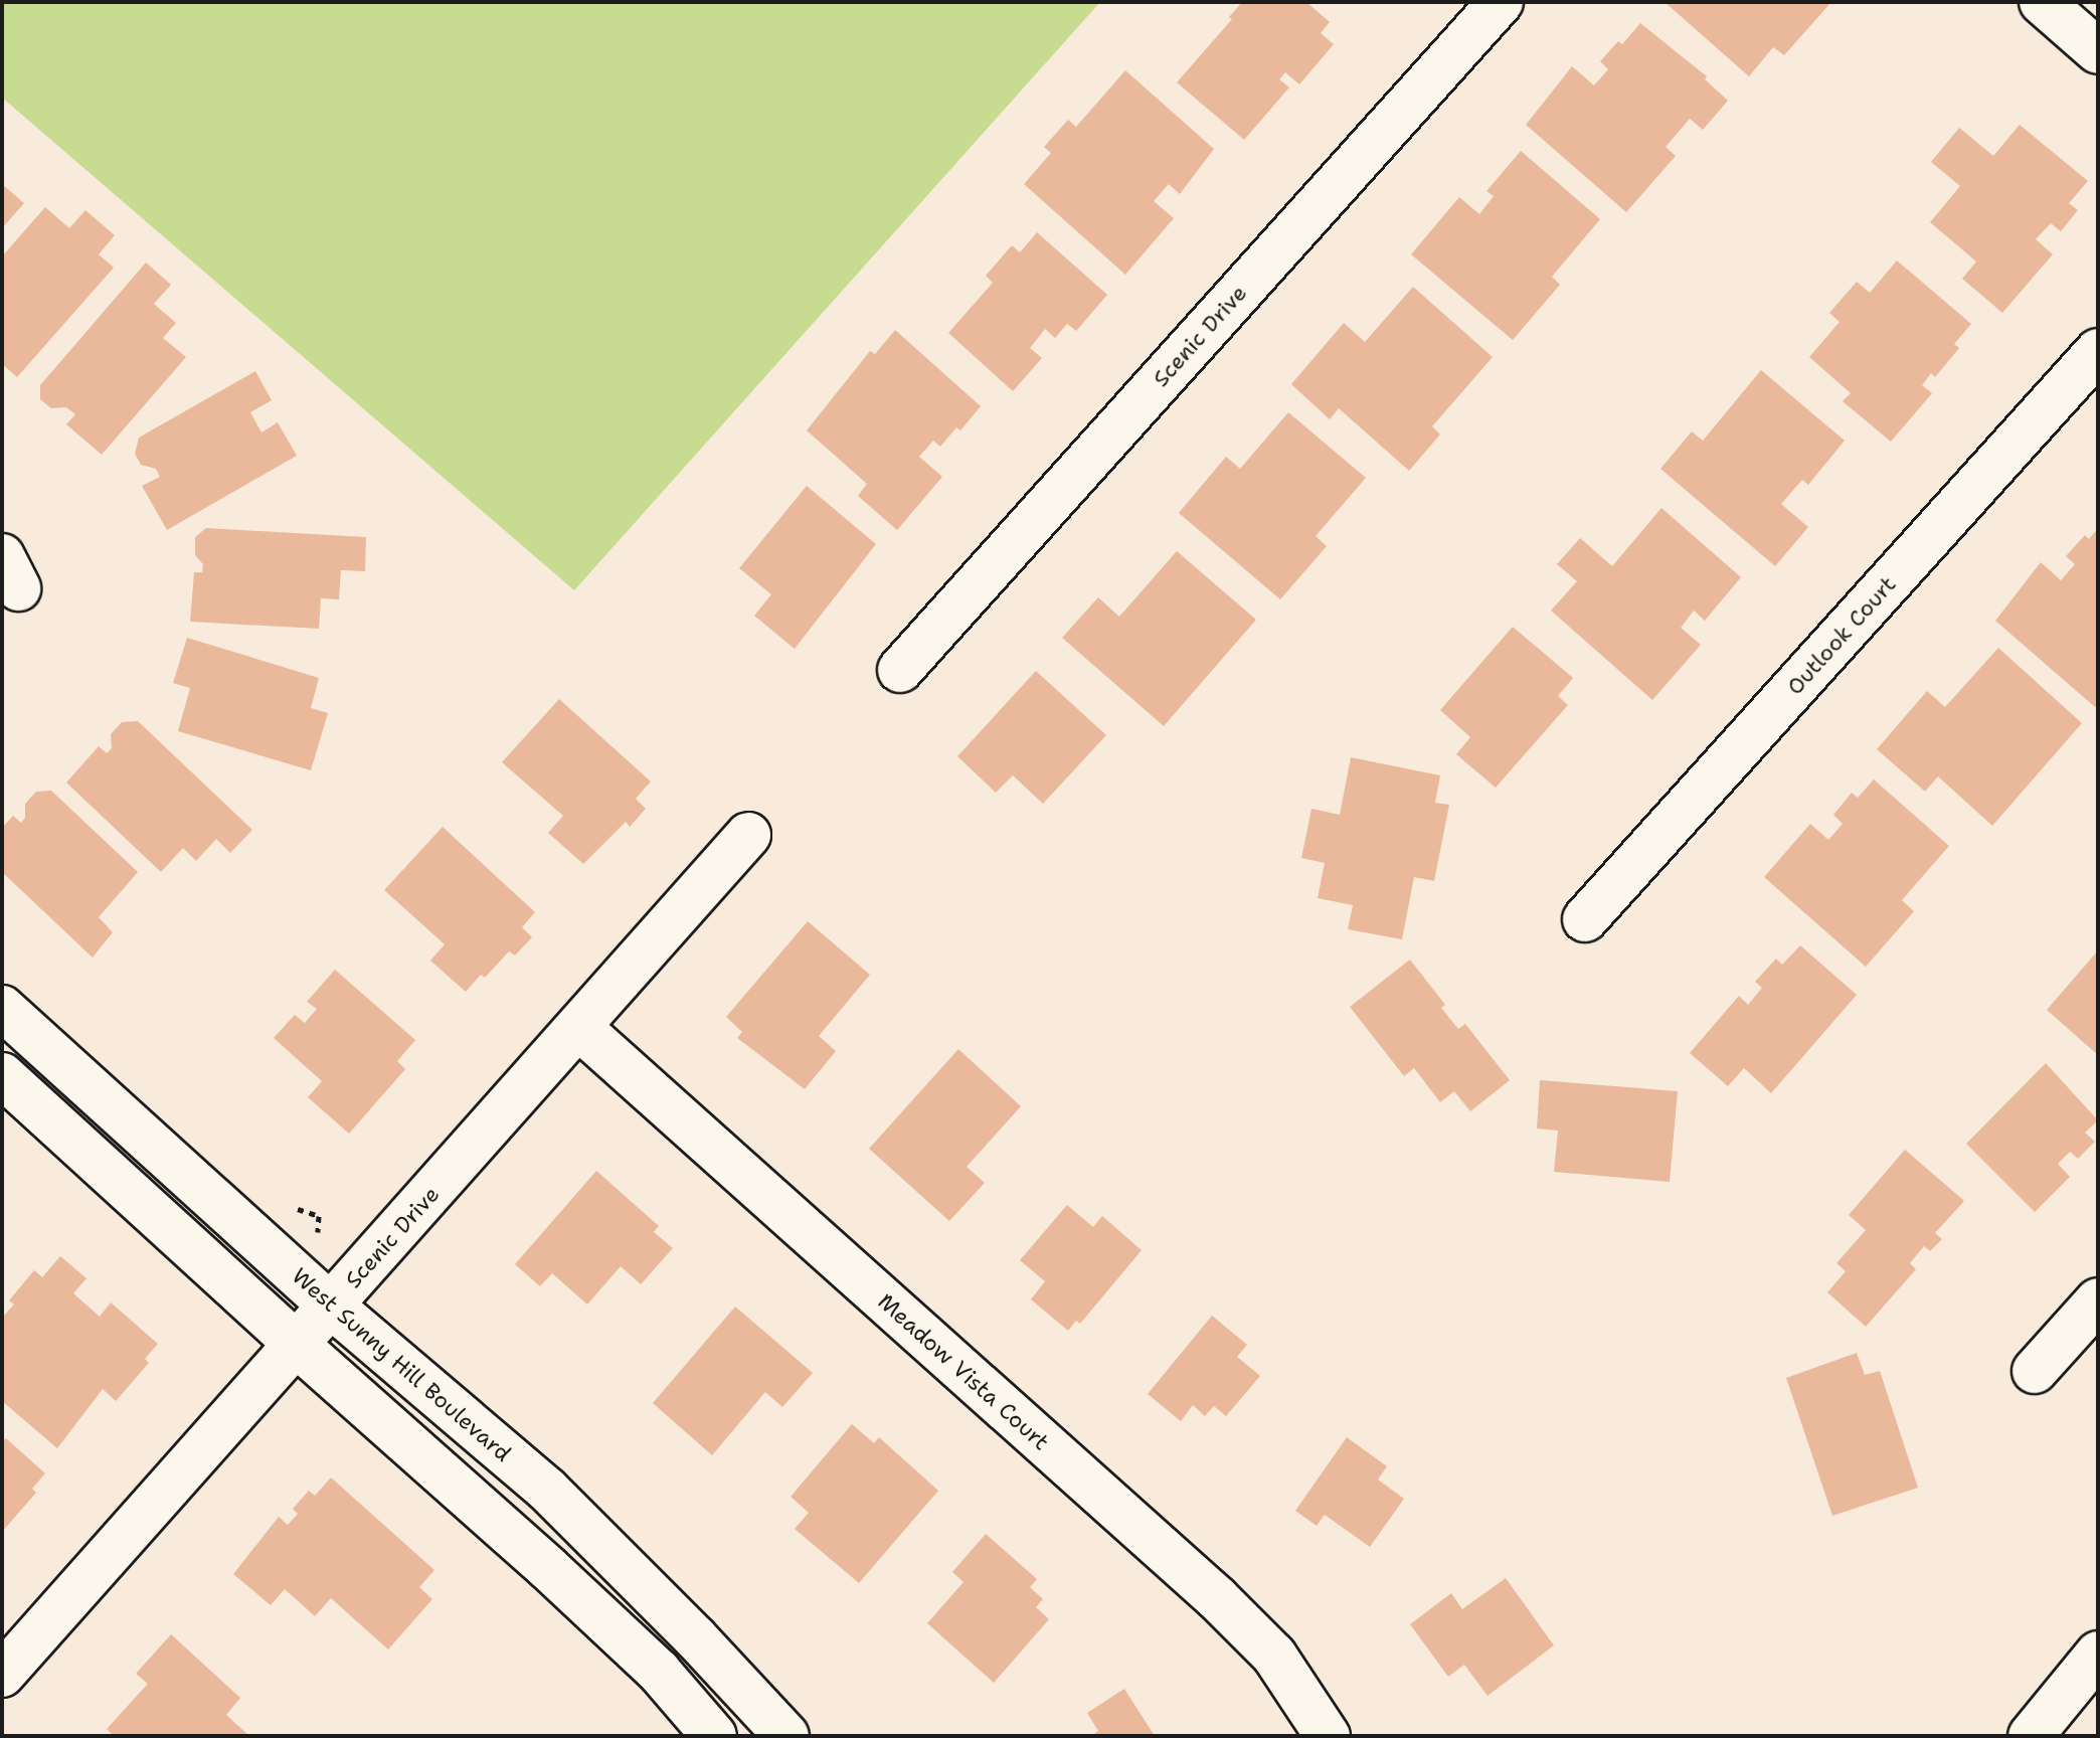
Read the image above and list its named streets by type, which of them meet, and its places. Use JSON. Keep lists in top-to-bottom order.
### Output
{
  "streets": {
    "street": [
      "Scenic Drive",
      "Outlook Court",
      "West Sunny Hill Boulevard",
      "Meadow Vista Court"
    ]
  },
  "crossings": [
    ["Scenic Drive", "West Sunny Hill Boulevard"],
    ["Scenic Drive", "Meadow Vista Court"]
  ]
}
